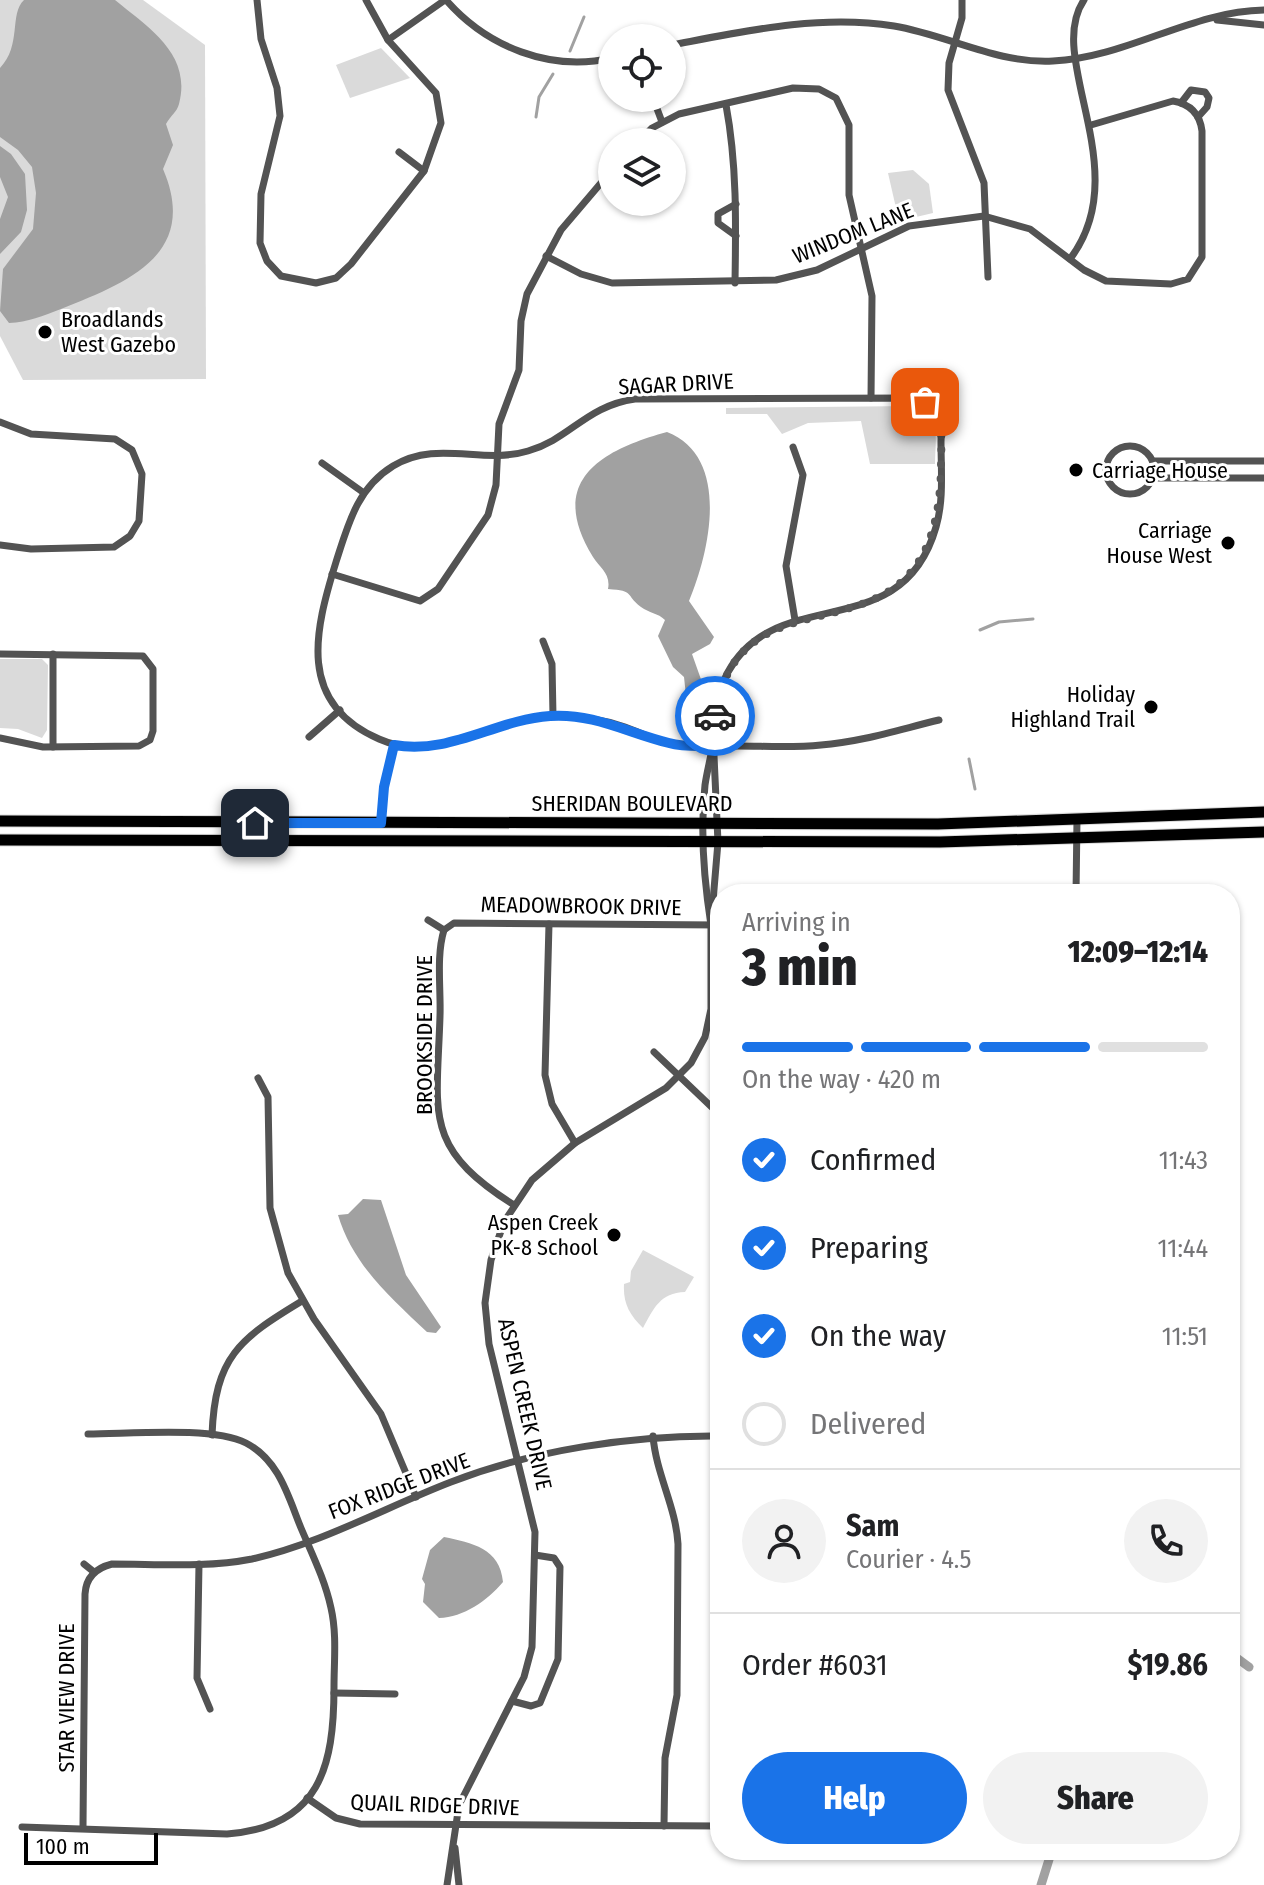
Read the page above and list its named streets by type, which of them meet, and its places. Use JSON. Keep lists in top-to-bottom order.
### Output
{
  "streets": {
    "main road": ["SHERIDAN BOULEVARD"],
    "street": [
      "WINDOM LANE",
      "SAGAR DRIVE",
      "MEADOWBROOK DRIVE",
      "BROOKSIDE DRIVE",
      "ASPEN CREEK DRIVE",
      "FOX RIDGE DRIVE",
      "STAR VIEW DRIVE",
      "QUAIL RIDGE DRIVE"
    ]
  },
  "crossings": [
    ["SHERIDAN BOULEVARD", "ASPEN CREEK DRIVE"],
    ["MEADOWBROOK DRIVE", "BROOKSIDE DRIVE"],
    ["BROOKSIDE DRIVE", "ASPEN CREEK DRIVE"],
    ["ASPEN CREEK DRIVE", "FOX RIDGE DRIVE"],
    ["ASPEN CREEK DRIVE", "QUAIL RIDGE DRIVE"],
    ["FOX RIDGE DRIVE", "STAR VIEW DRIVE"]
  ],
  "places": [
    "Broadlands West Gazebo",
    "Carriage House",
    "Carriage House West",
    "Holiday Highland Trail",
    "Aspen Creek PK-8 School"
  ],
  "scale_bar": "100 m",
  "page": {
    "heading": ["3 min", "Arriving in", "12:09–12:14"],
    "panel": [
      "Sam",
      "Courier · 4.5",
      "Order #6031",
      "$19.86"
    ],
    "bar": "On the way · 420 m",
    "list": [
      ["Confirmed", "11:43"],
      ["Preparing", "11:44"],
      ["On the way", "11:51"],
      "Delivered"
    ],
    "buttons": ["Help", "Share"],
    "scale": "100 m"
  }
}
